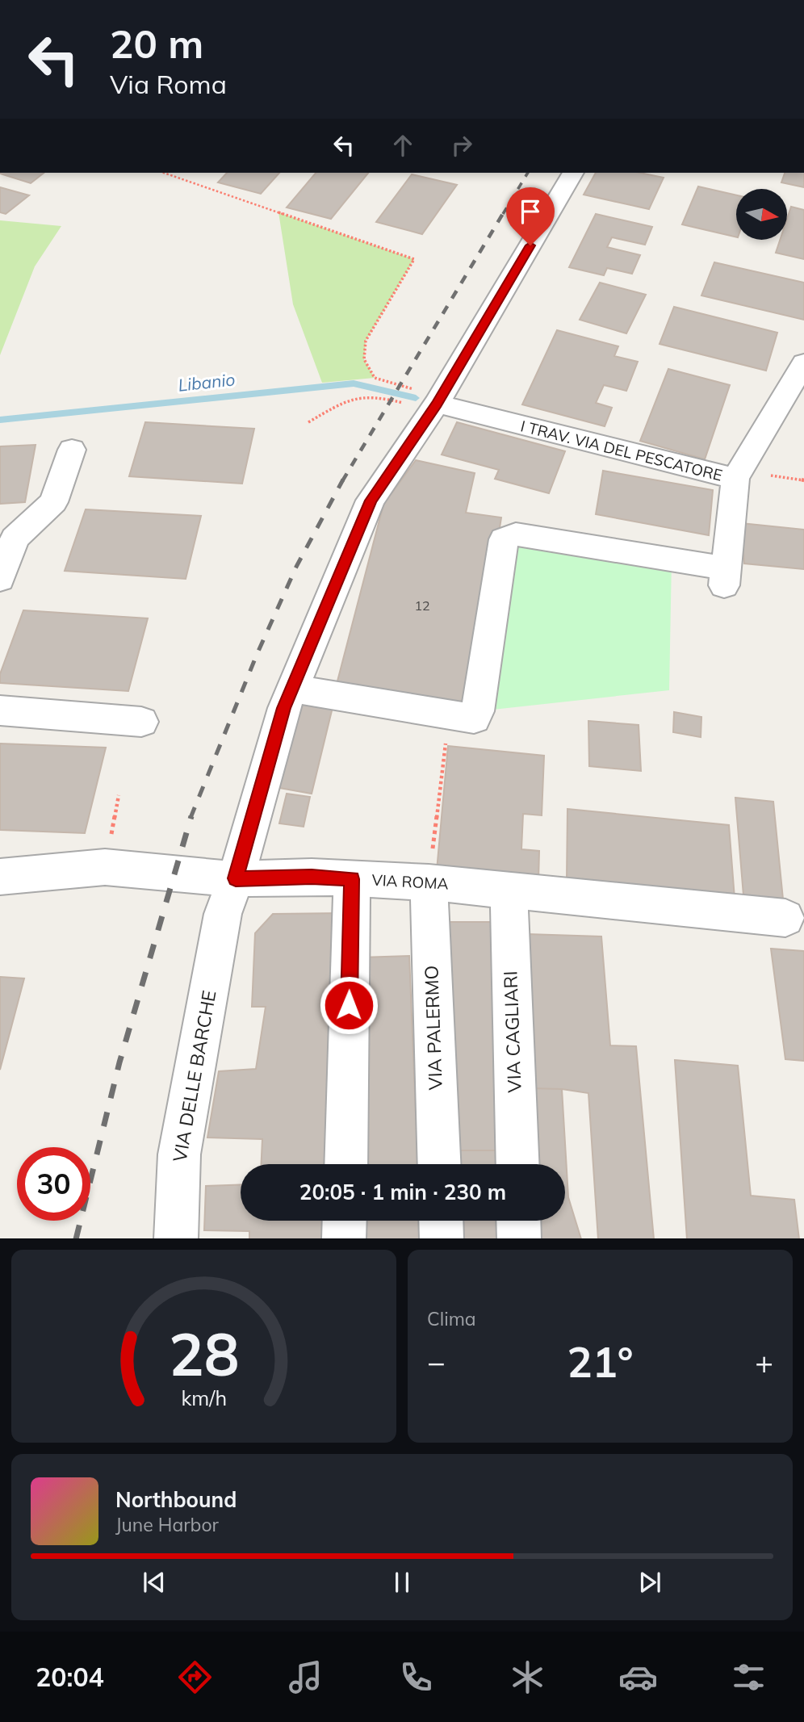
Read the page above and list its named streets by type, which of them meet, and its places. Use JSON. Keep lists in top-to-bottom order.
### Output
{
  "streets": {
    "street": [
      "I TRAV. VIA DEL PESCATORE",
      "VIA ROMA",
      "VIA PALERMO",
      "VIA CAGLIARI",
      "VIA DELLE BARCHE"
    ]
  },
  "crossings": [
    ["I TRAV. VIA DEL PESCATORE", "VIA DELLE BARCHE"],
    ["VIA ROMA", "VIA PALERMO"],
    ["VIA ROMA", "VIA CAGLIARI"],
    ["VIA ROMA", "VIA DELLE BARCHE"]
  ],
  "water": ["Libanio"],
  "house_numbers": ["12"],
  "north": "right",
  "page": {
    "turn": ["20 m", "Via Roma"],
    "limit": "30",
    "trip": "20:05 · 1 min · 230 m",
    "tile": "Clima",
    "heat": ["−", "21°", "+"],
    "song": ["Northbound", "June Harbor"],
    "tabs": "20:04",
    "gauge": ["28", "km/h"]
  }
}
